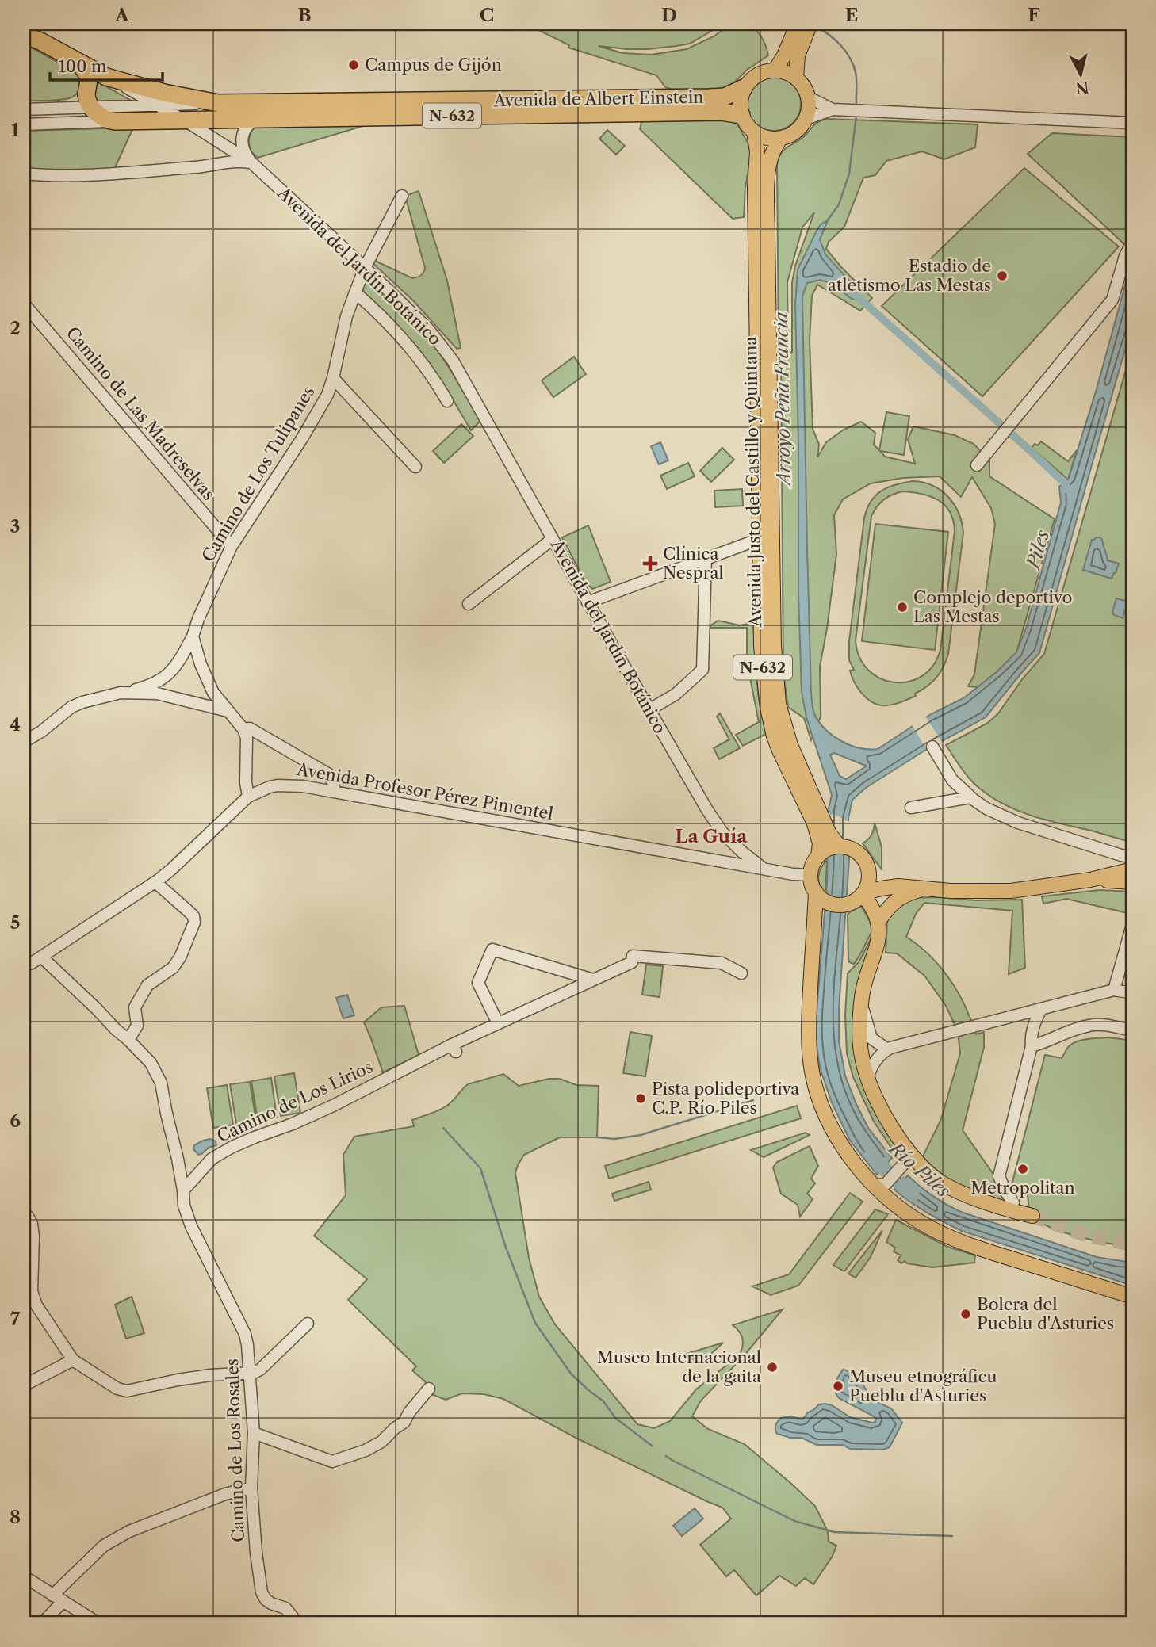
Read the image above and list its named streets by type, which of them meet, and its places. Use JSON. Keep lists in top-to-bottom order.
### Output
{
  "streets": {
    "highway": ["Avenida de Albert Einstein", "N-632", "Avenida del Jardín Botánico"],
    "main road": ["Avenida Justo del Castillo y Quintana"],
    "street": [
      "Camino de Las Madreselvas",
      "Camino de Los Tulipanes",
      "Avenida Profesor Pérez Pimentel",
      "Camino de Los Lirios",
      "Camino de Los Rosales"
    ]
  },
  "crossings": [
    ["Avenida de Albert Einstein", "N-632"],
    ["Avenida de Albert Einstein", "Avenida del Jardín Botánico"],
    ["Avenida de Albert Einstein", "Avenida Justo del Castillo y Quintana"],
    ["N-632", "Avenida del Jardín Botánico"],
    ["N-632", "Avenida Justo del Castillo y Quintana"],
    ["N-632", "Avenida Profesor Pérez Pimentel"],
    ["Avenida del Jardín Botánico", "Camino de Los Tulipanes"],
    ["Avenida del Jardín Botánico", "Avenida Profesor Pérez Pimentel"],
    ["Camino de Las Madreselvas", "Camino de Los Tulipanes"],
    ["Avenida Justo del Castillo y Quintana", "Avenida Profesor Pérez Pimentel"],
    ["Avenida Profesor Pérez Pimentel", "Camino de Los Rosales"],
    ["Camino de Los Lirios", "Camino de Los Rosales"]
  ],
  "districts": ["La Guía"],
  "water": ["Arroyo Peña Francia", "Piles", "Río Piles"],
  "places": {
    "other": [
      "Campus de Gijón",
      "Estadio de atletismo Las Mestas",
      "Complejo deportivo Las Mestas",
      "Pista polideportiva C.P. Río Piles",
      "Metropolitan",
      "Bolera del Pueblu d'Asturies",
      "Museo Internacional de la gaita",
      "Museu etnográficu Pueblu d'Asturies"
    ],
    "health": ["Clínica Nespral"]
  },
  "scale_bar": "100 m",
  "north": "bottom",
  "grid": {
    "columns": [
      "A",
      "B",
      "C",
      "D",
      "E",
      "F"
    ],
    "rows": [
      "1",
      "2",
      "3",
      "4",
      "5",
      "6",
      "7",
      "8"
    ]
  }
}
